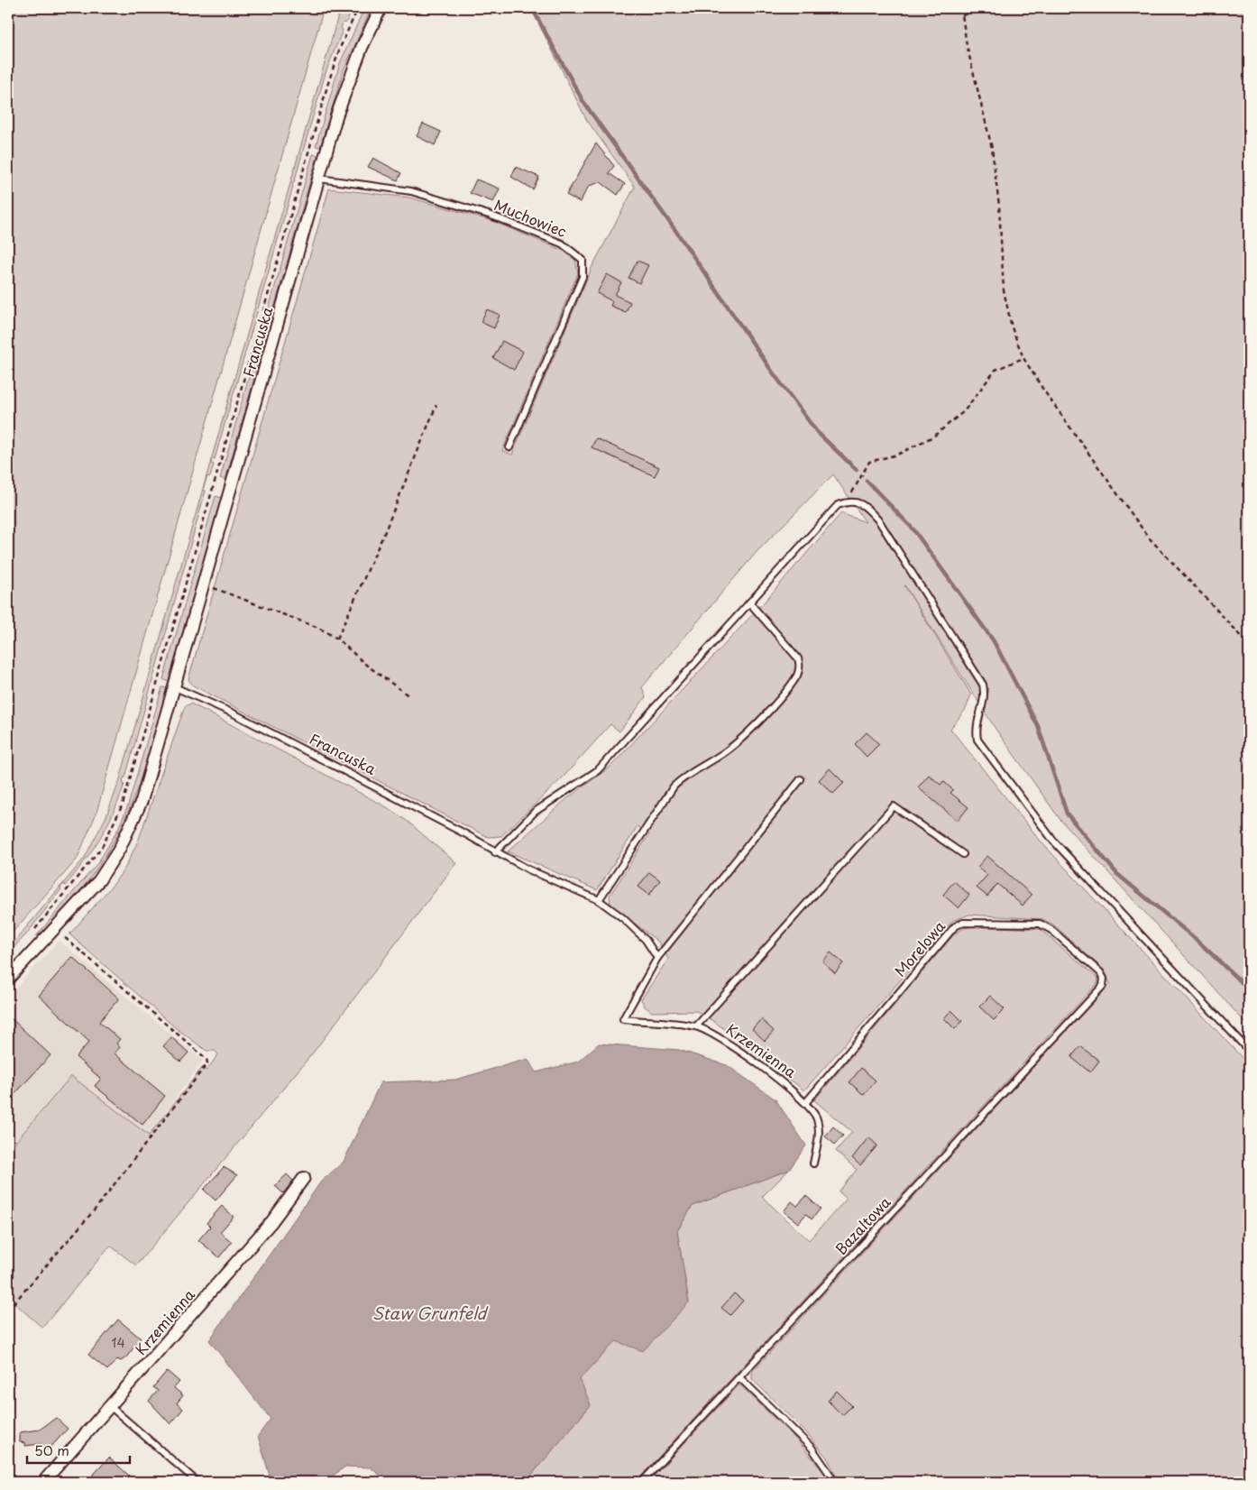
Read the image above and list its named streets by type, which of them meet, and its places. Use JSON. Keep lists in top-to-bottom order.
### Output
{
  "streets": {
    "street": ["Francuska", "Krzemienna"],
    "lane": ["Muchowiec", "Morelowa", "Bazaltowa"]
  },
  "crossings": [
    ["Muchowiec", "Francuska"],
    ["Morelowa", "Krzemienna"],
    ["Morelowa", "Bazaltowa"]
  ],
  "water": ["Staw Grunfeld"],
  "house_numbers": ["14"],
  "scale_bar": "50 m"
}
